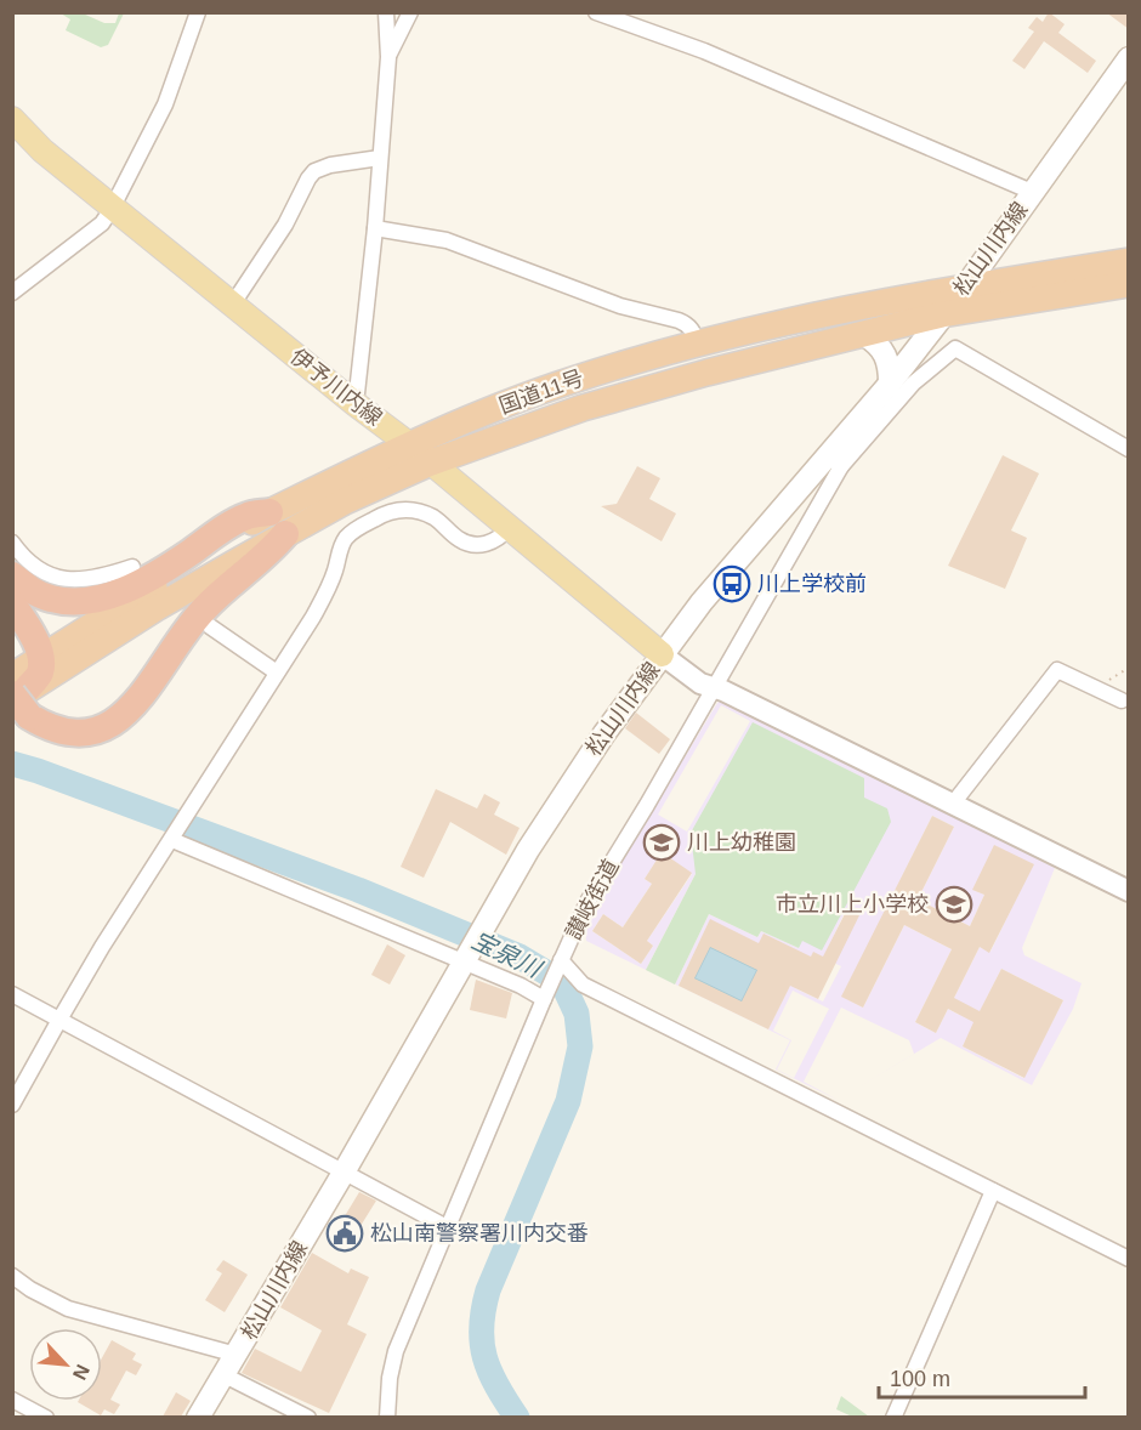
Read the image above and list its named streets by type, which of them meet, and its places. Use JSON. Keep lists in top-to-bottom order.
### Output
{
  "streets": {
    "highway": ["国道11号"],
    "main road": ["松山川内線", "伊予川内線"],
    "street": ["讃岐街道"]
  },
  "crossings": [
    ["松山川内線", "伊予川内線"],
    ["松山川内線", "国道11号"],
    ["松山川内線", "讃岐街道"],
    ["伊予川内線", "国道11号"]
  ],
  "water": ["宝泉川"],
  "places": {
    "bus stop": ["川上学校前"],
    "school or university": ["川上幼稚園", "市立川上小学校"],
    "public building": ["松山南警察署川内交番"]
  },
  "scale_bar": "100 m",
  "north": "bottom right"
}
